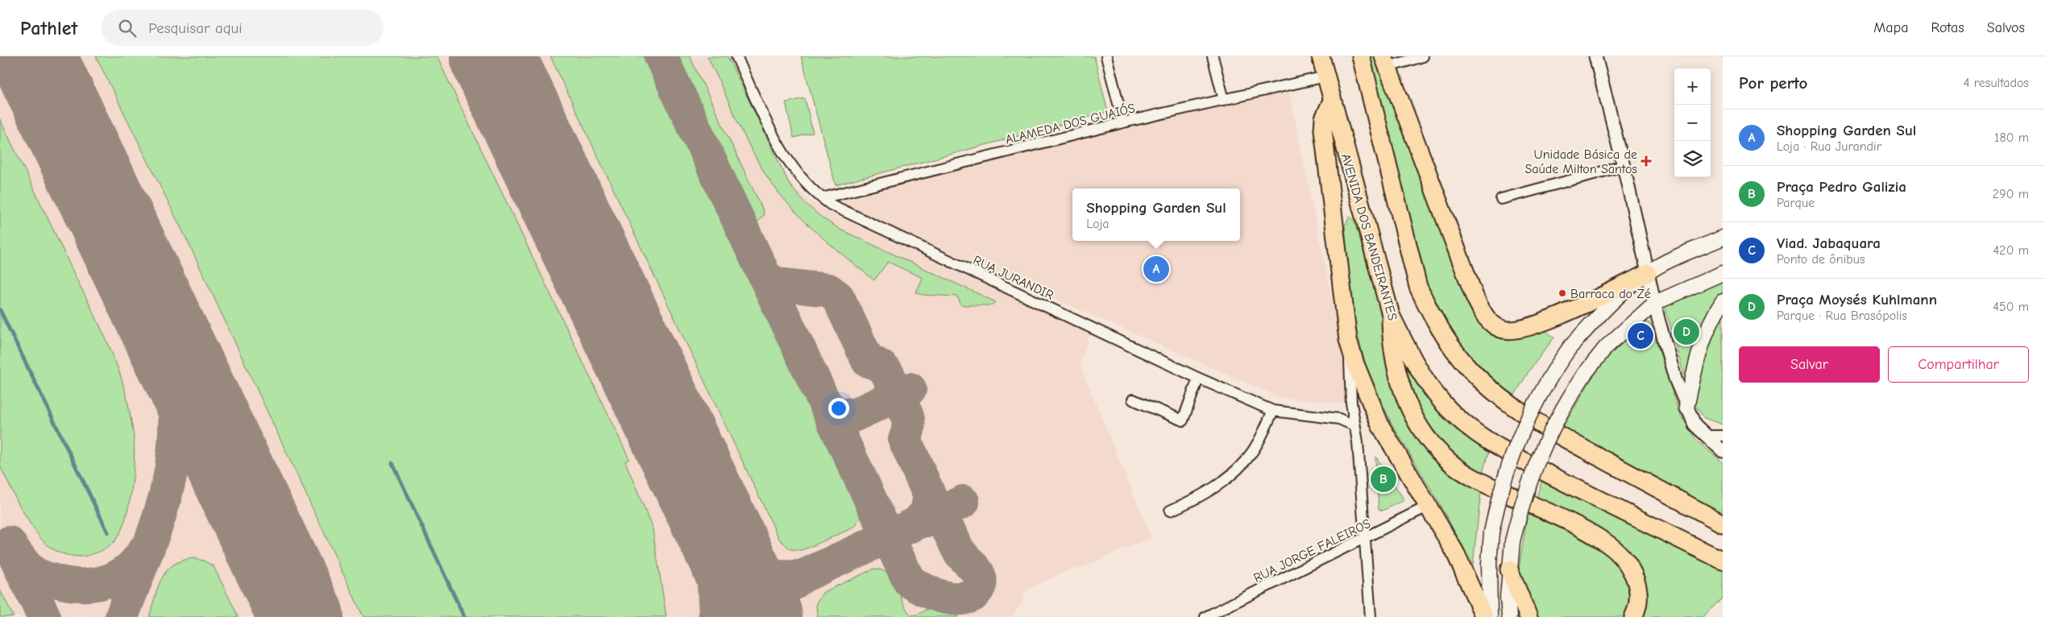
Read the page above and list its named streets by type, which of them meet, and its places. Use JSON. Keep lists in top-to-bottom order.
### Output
{
  "streets": {
    "highway": ["AVENIDA DOS BANDEIRANTES"],
    "street": ["ALAMEDA DOS GUAIÓS", "RUA JURANDIR", "RUA JORGE FALEIROS"]
  },
  "crossings": [
    ["ALAMEDA DOS GUAIÓS", "AVENIDA DOS BANDEIRANTES"],
    ["ALAMEDA DOS GUAIÓS", "RUA JURANDIR"]
  ],
  "places": {
    "health": ["Unidade Básica de Saúde Milton Santos"],
    "other": ["Barraca do Zé"]
  },
  "page": {
    "header": "Pathlet",
    "search": "Pesquisar aqui",
    "nav": ["Mapa", "Rotas", "Salvos"],
    "heading": ["Por perto", "4 resultados"],
    "map_buttons": ["+", "−"],
    "list": [
      {
        "mark": "A",
        "name": "Shopping Garden Sul",
        "note": "Loja · Rua Jurandir",
        "value": "180 m"
      },
      {
        "mark": "B",
        "name": "Praça Pedro Galizia",
        "note": "Parque",
        "value": "290 m"
      },
      {
        "mark": "C",
        "name": "Viad. Jabaquara",
        "note": "Ponto de ônibus",
        "value": "420 m"
      },
      {
        "mark": "D",
        "name": "Praça Moysés Kuhlmann",
        "note": "Parque · Rua Brasópolis",
        "value": "450 m"
      }
    ],
    "popup": ["Shopping Garden Sul", "Loja"],
    "pins": [
      "A",
      "D",
      "C",
      "B"
    ],
    "buttons": ["Salvar", "Compartilhar"]
  }
}
